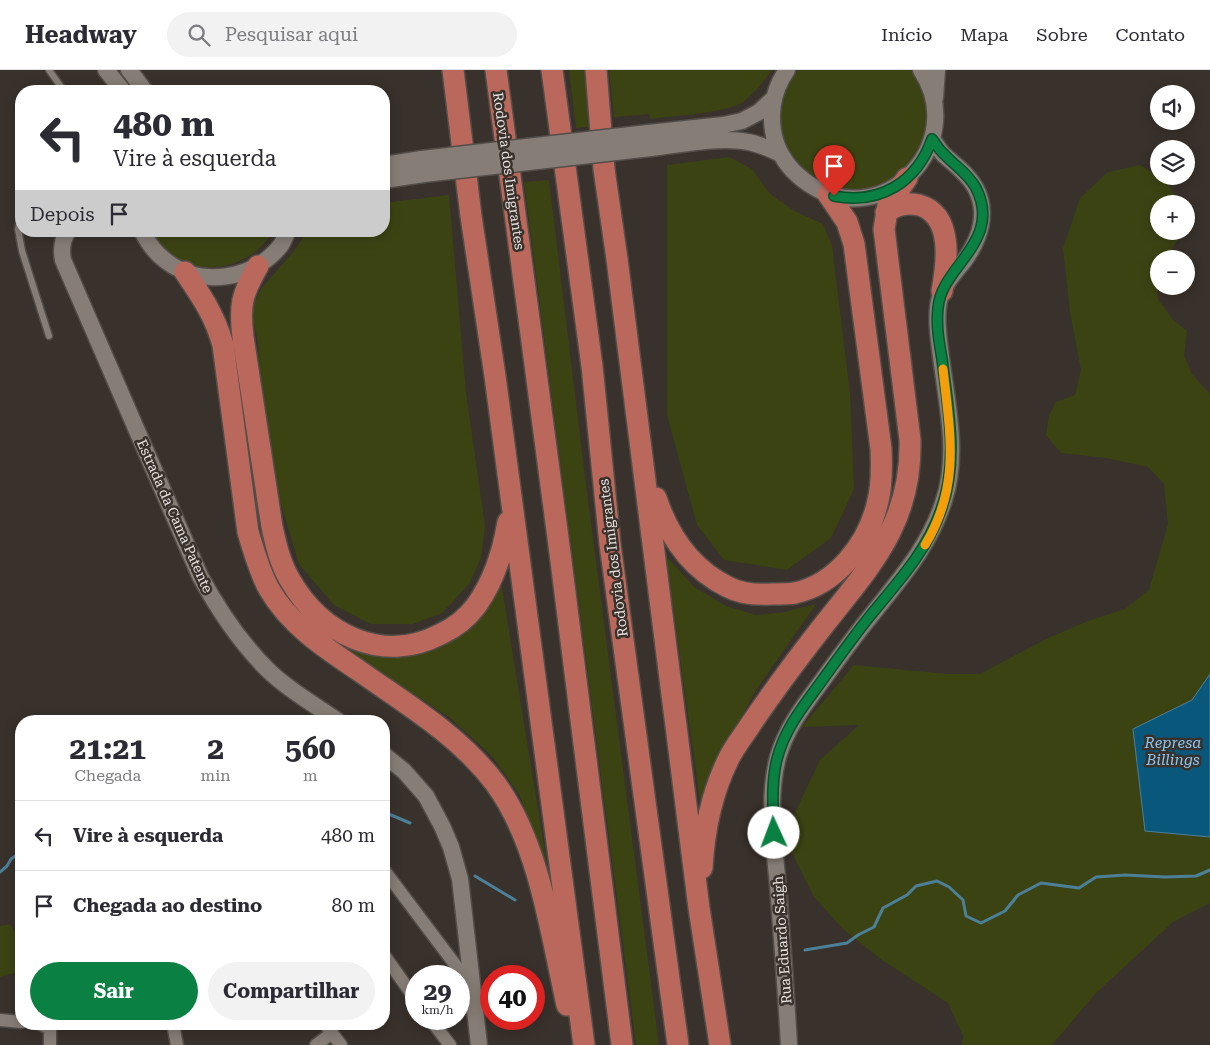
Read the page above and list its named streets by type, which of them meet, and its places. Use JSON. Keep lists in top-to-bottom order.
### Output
{
  "streets": {
    "highway": ["Rodovia dos Imigrantes"],
    "street": ["Estrada da Cama Patente", "Rua Eduardo Saigh"]
  },
  "water": ["Represa Billings"],
  "page": {
    "header": "Headway",
    "search": "Pesquisar aqui",
    "nav": [
      "Início",
      "Mapa",
      "Sobre",
      "Contato"
    ],
    "map_buttons": ["+", "−"],
    "turn": ["480 m", "Vire à esquerda"],
    "then": "Depois",
    "eta": [
      "21:21",
      "Chegada",
      "2",
      "min",
      "560",
      "m"
    ],
    "list": [
      {
        "name": "Vire à esquerda",
        "value": "480 m"
      },
      {
        "name": "Chegada ao destino",
        "value": "80 m"
      }
    ],
    "buttons": ["Sair", "Compartilhar"],
    "speed": "29 km/h",
    "limit": "40"
  }
}
